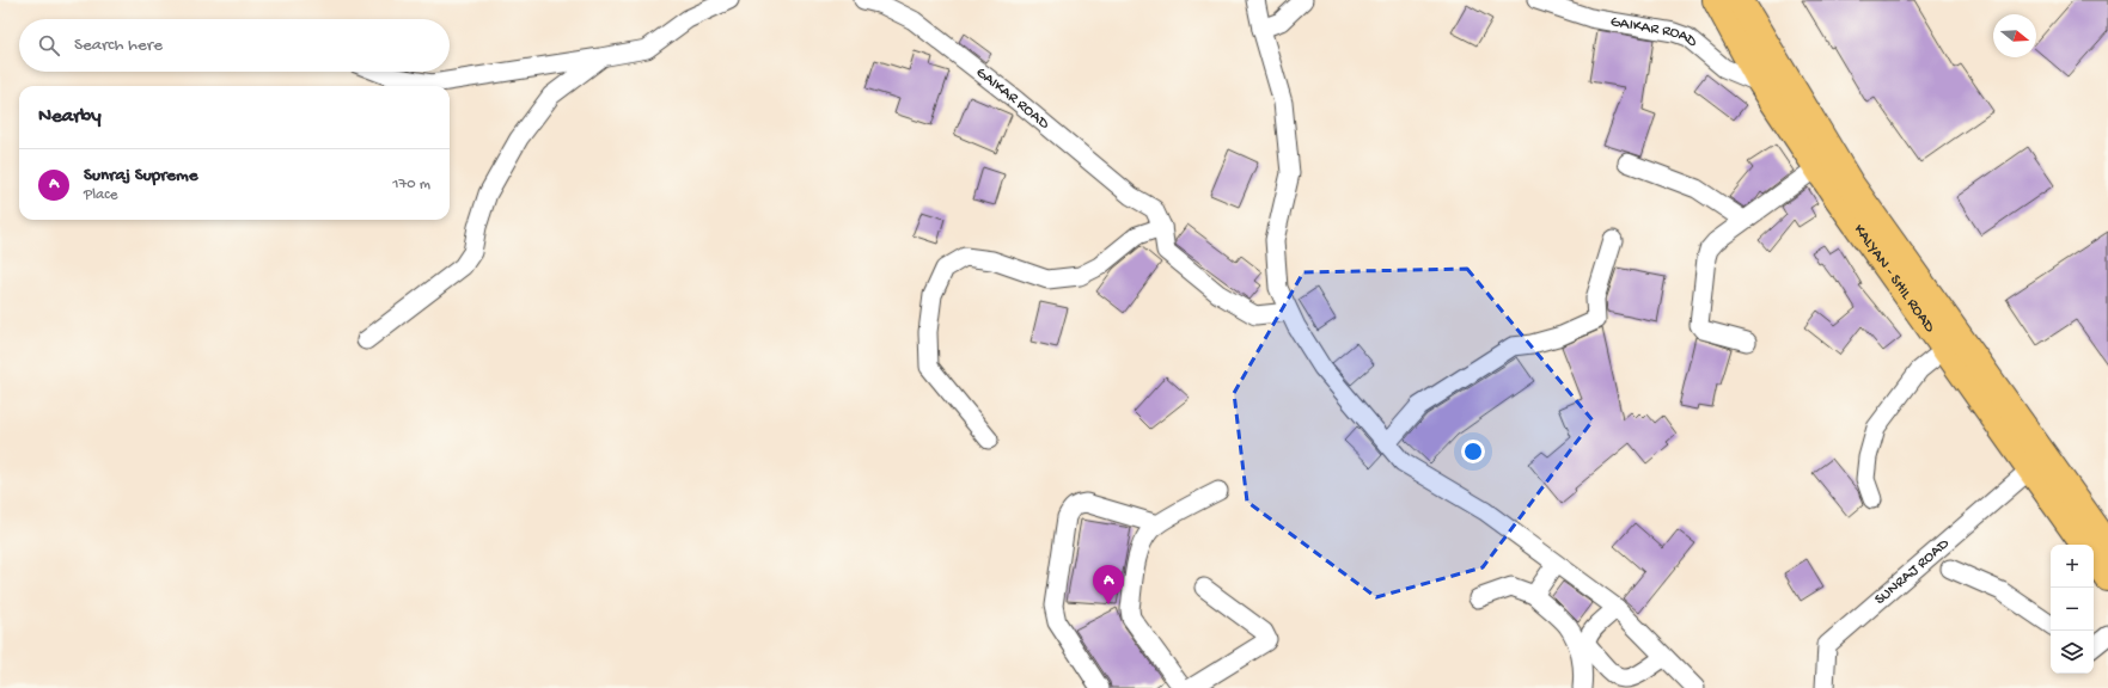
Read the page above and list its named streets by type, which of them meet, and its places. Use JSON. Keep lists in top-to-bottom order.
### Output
{
  "streets": {
    "main road": ["KALYAN - SHIL ROAD"],
    "street": ["GAIKAR ROAD", "SUNRAJ ROAD"]
  },
  "crossings": [
    ["GAIKAR ROAD", "KALYAN - SHIL ROAD"],
    ["KALYAN - SHIL ROAD", "SUNRAJ ROAD"]
  ],
  "north": "right",
  "page": {
    "search": "Search here",
    "heading": "Nearby",
    "list": [
      {
        "mark": "A",
        "name": "Sunraj Supreme",
        "note": "Place",
        "value": "170 m"
      }
    ],
    "map_buttons": ["+", "−"],
    "pins": "A"
  }
}
